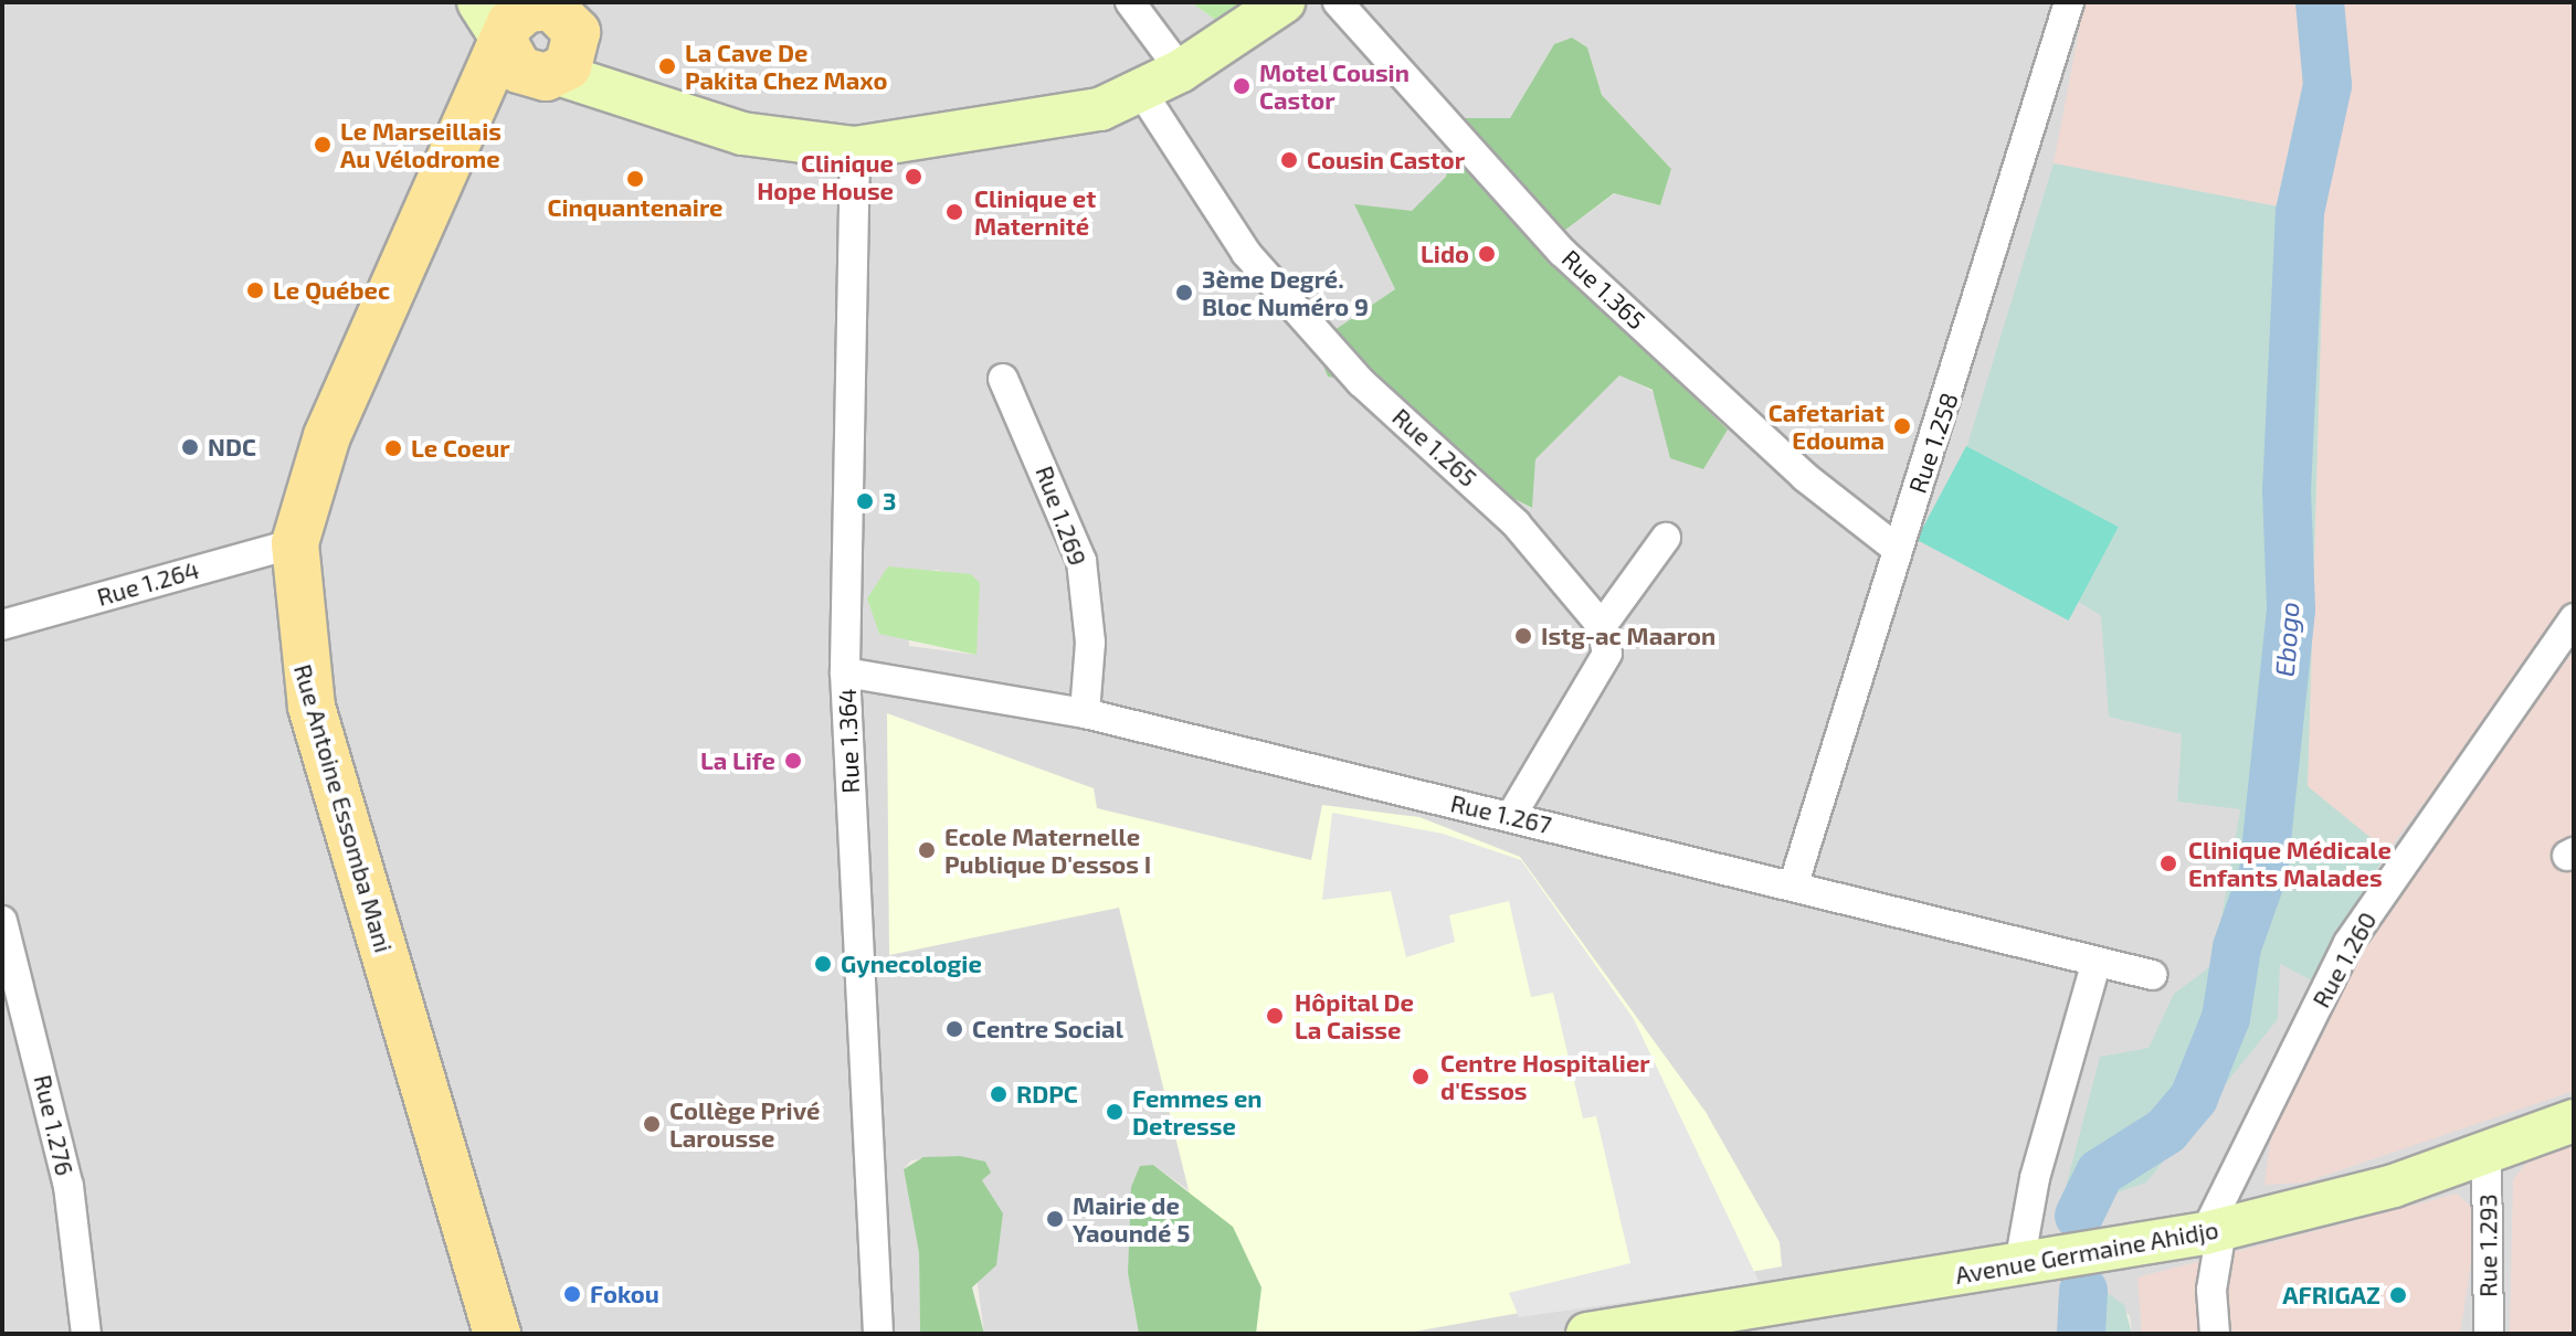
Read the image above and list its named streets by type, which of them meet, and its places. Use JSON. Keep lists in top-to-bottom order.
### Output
{
  "streets": {
    "main road": ["Rue Antoine Essomba Mani", "Avenue Germaine Ahidjo"],
    "street": [
      "Rue 1.365",
      "Rue 1.258",
      "Rue 1.265",
      "Rue 1.269",
      "Rue 1.264",
      "Rue 1.364",
      "Rue 1.267",
      "Rue 1.260",
      "Rue 1.276",
      "Rue 1.293"
    ]
  },
  "crossings": [
    ["Rue 1.365", "Rue 1.258"],
    ["Rue 1.258", "Rue 1.267"],
    ["Rue 1.269", "Rue 1.267"],
    ["Rue 1.264", "Rue Antoine Essomba Mani"],
    ["Rue 1.364", "Rue 1.267"],
    ["Rue 1.260", "Avenue Germaine Ahidjo"],
    ["Rue 1.293", "Avenue Germaine Ahidjo"]
  ],
  "water": ["Ebogo"],
  "places": [
    "La Cave De Pakita Chez Maxo",
    "Motel Cousin Castor",
    "Le Marseillais Au Vélodrome",
    "Cousin Castor",
    "Clinique Hope House",
    "Cinquantenaire",
    "Clinique et Maternité",
    "Lido",
    "Le Québec",
    "3ème Degré. Bloc Numéro 9",
    "Cafetariat Edouma",
    "NDC",
    "Le Coeur",
    "3",
    "Istg-ac Maaron",
    "La Life",
    "Ecole Maternelle Publique D'essos I",
    "Clinique Médicale Enfants Malades",
    "Gynecologie",
    "Hôpital De La Caisse",
    "Centre Social",
    "Centre Hospitalier d'Essos",
    "RDPC",
    "Femmes en Detresse",
    "Collège Privé Larousse",
    "Mairie de Yaoundé 5",
    "Fokou",
    "AFRIGAZ"
  ]
}
